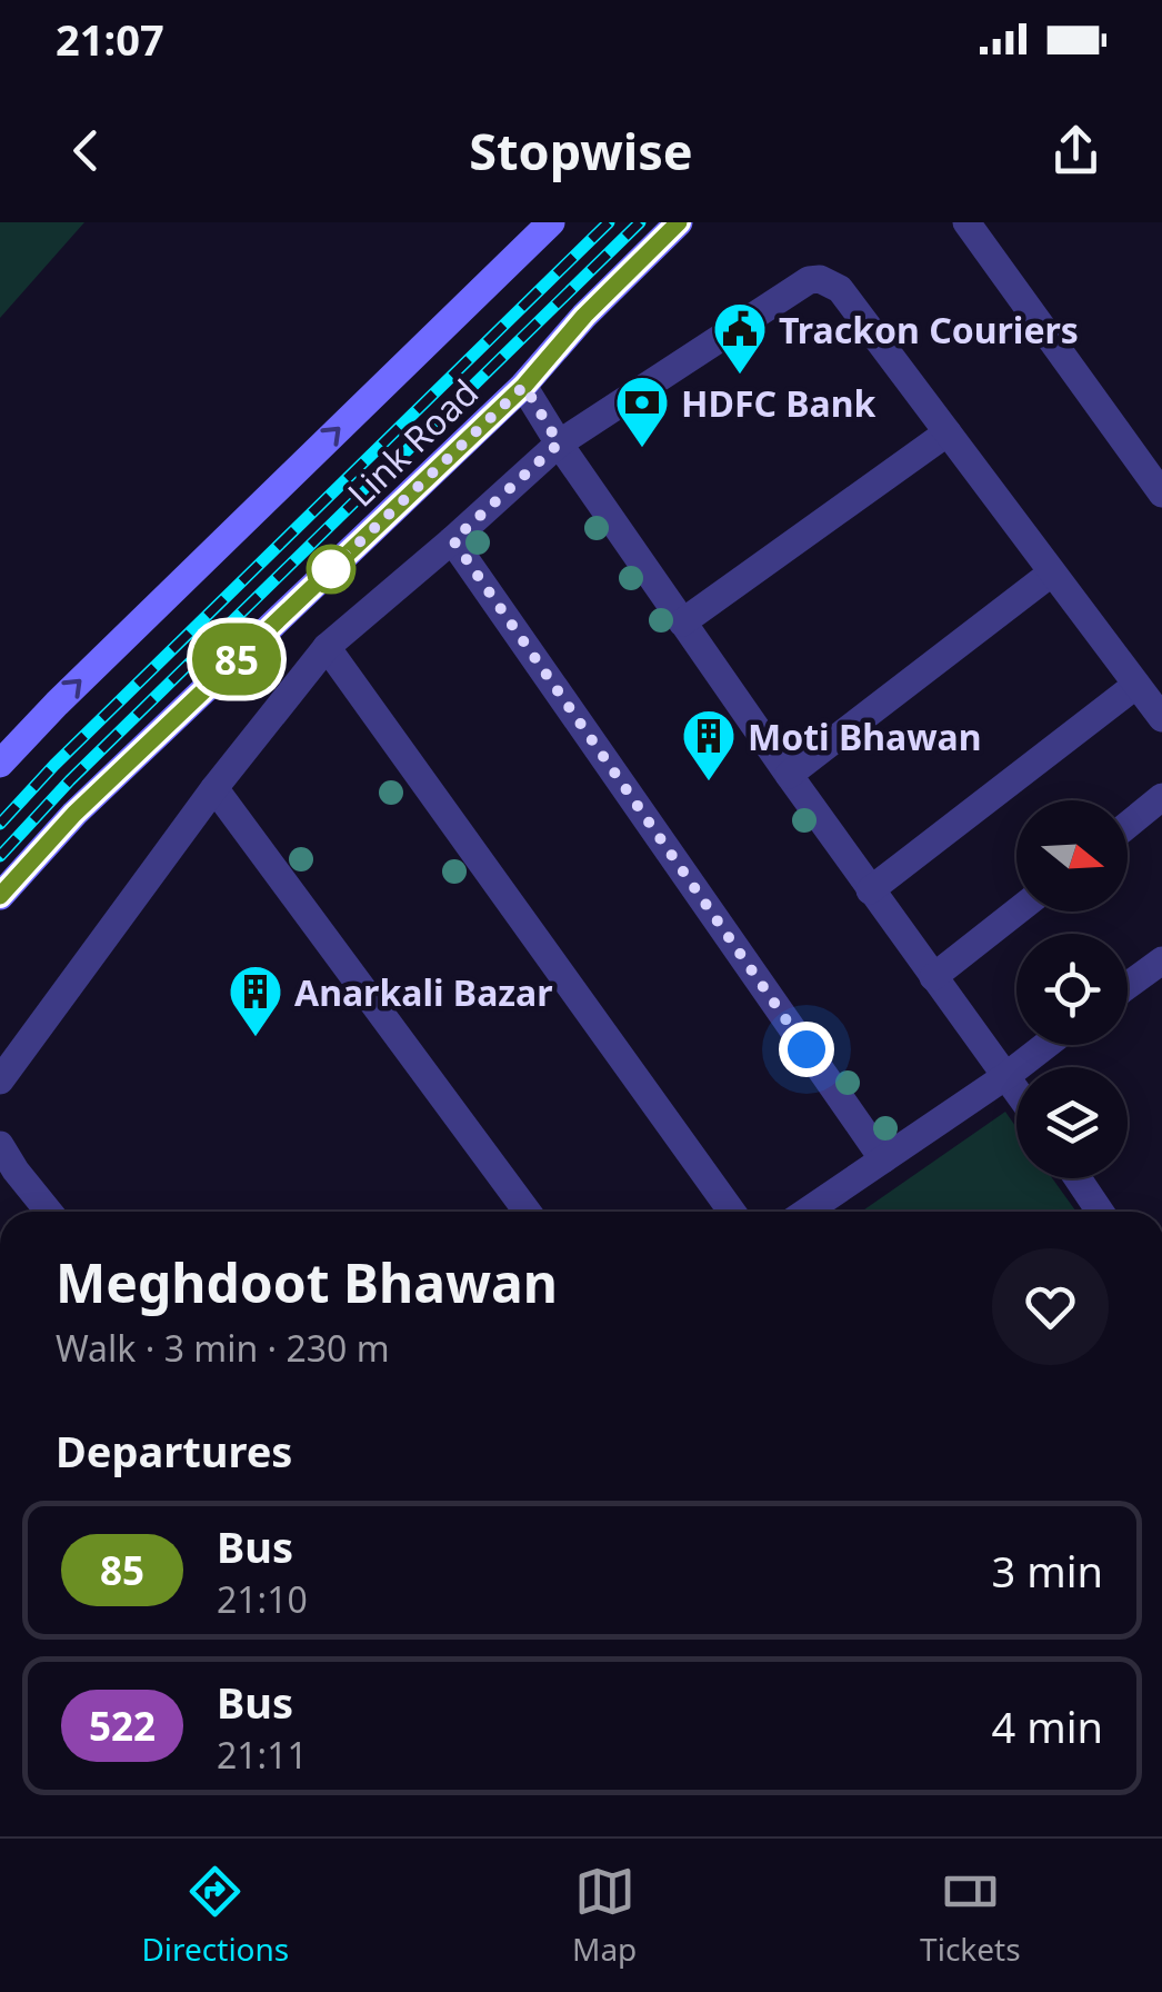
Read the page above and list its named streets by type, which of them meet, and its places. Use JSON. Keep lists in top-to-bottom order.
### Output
{
  "streets": {
    "main road": ["Link Road"]
  },
  "places": {
    "public building": ["Trackon Couriers"],
    "bank": ["HDFC Bank"],
    "building": ["Moti Bhawan", "Anarkali Bazar"]
  },
  "lines": ["bus line 85"],
  "north": "right",
  "page": {
    "status": "21:07",
    "header": "Stopwise",
    "on_map": "85",
    "heading": [
      ["Meghdoot Bhawan", "Walk · 3 min · 230 m"],
      "Departures"
    ],
    "list": [
      {
        "mark": "85",
        "name": "Bus",
        "note": "21:10",
        "value": "3 min"
      },
      {
        "mark": "522",
        "name": "Bus",
        "note": "21:11",
        "value": "4 min"
      }
    ],
    "tabs": ["Directions", "Map", "Tickets"]
  }
}
